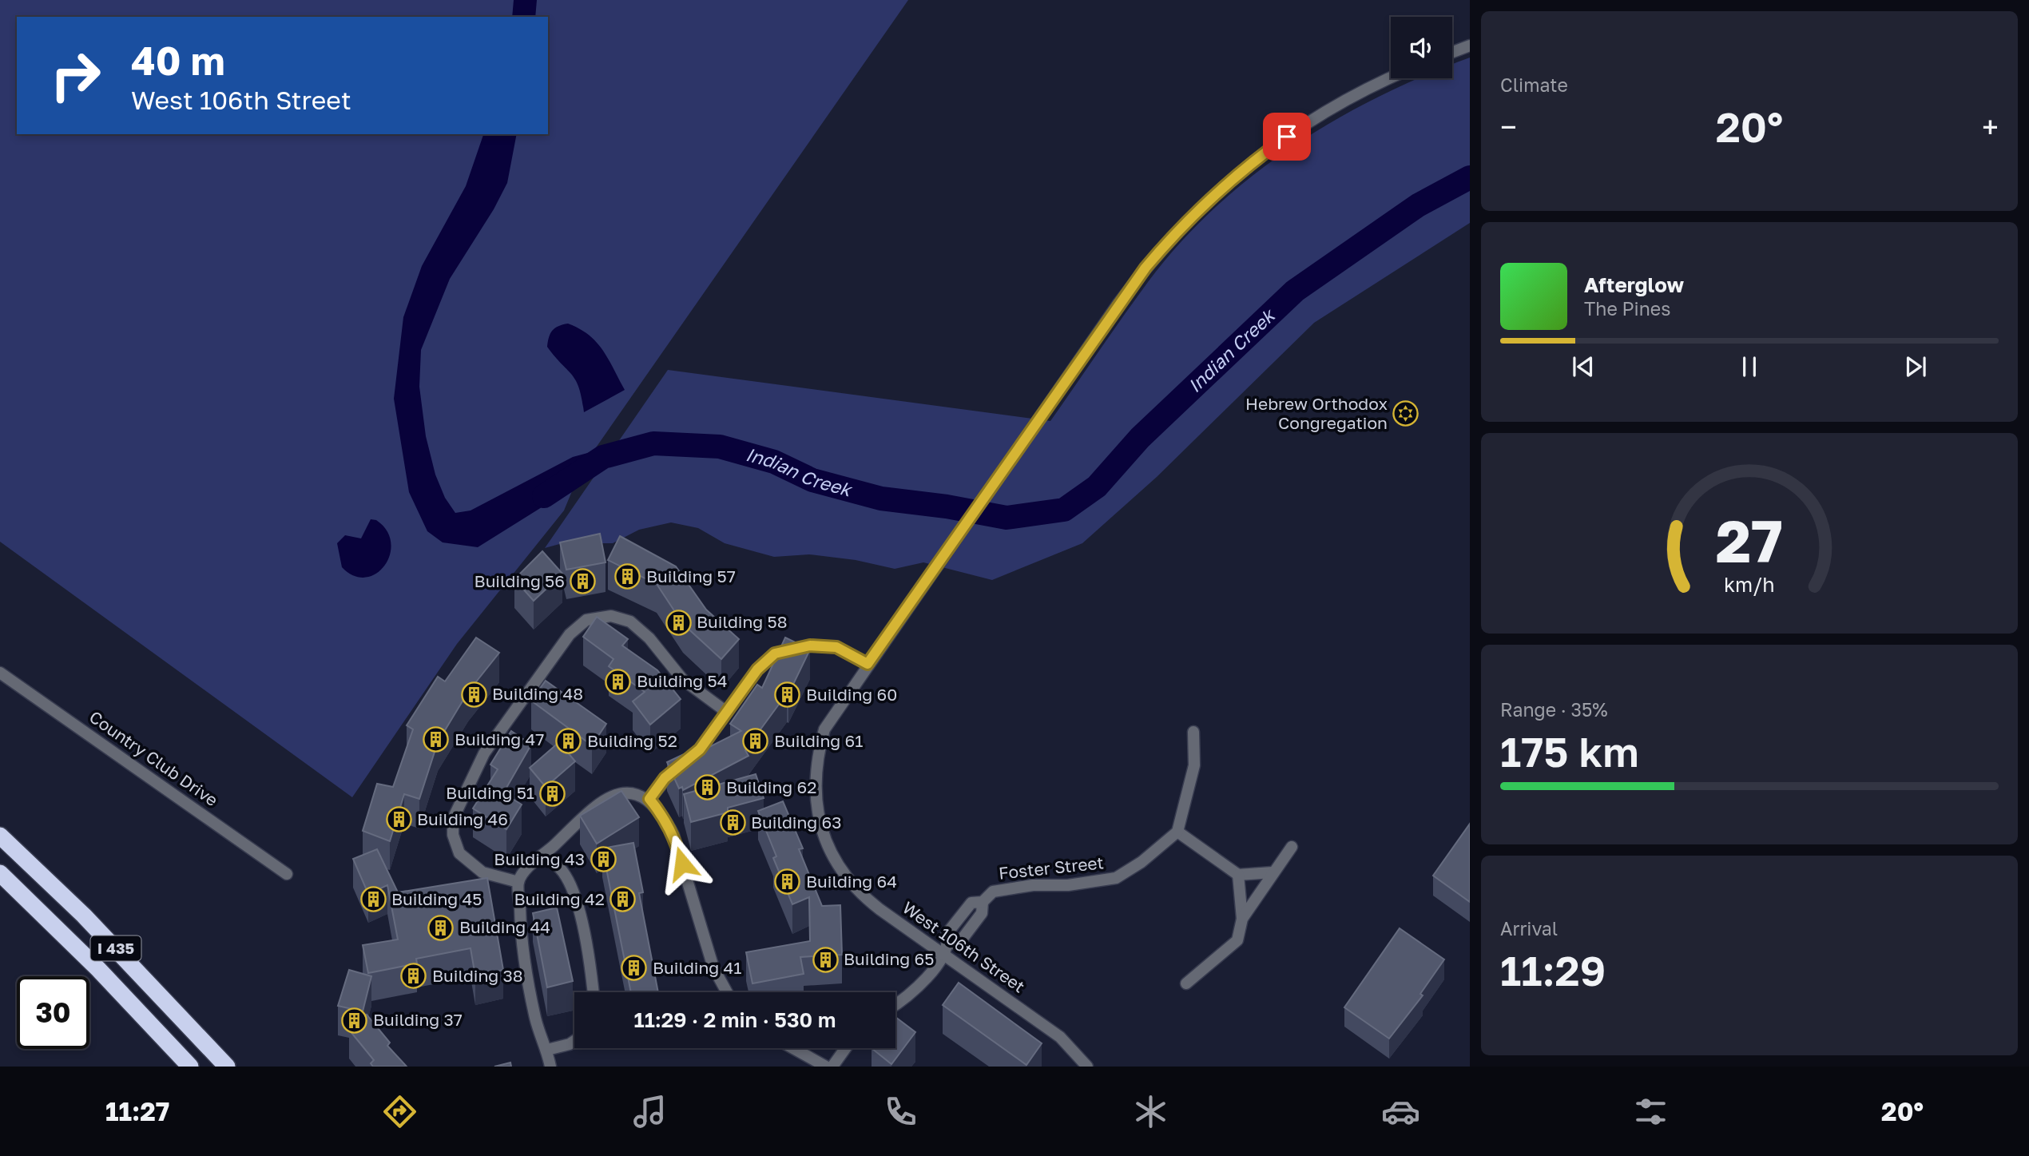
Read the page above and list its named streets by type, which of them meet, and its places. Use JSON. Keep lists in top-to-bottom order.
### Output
{
  "streets": {
    "highway": ["I 435"],
    "street": ["Country Club Drive", "Foster Street", "West 106th Street"]
  },
  "crossings": [
    ["Foster Street", "West 106th Street"]
  ],
  "water": ["Indian Creek"],
  "places": {
    "synagogue": ["Hebrew Orthodox Congregation"],
    "building": [
      "Building 57",
      "Building 56",
      "Building 58",
      "Building 54",
      "Building 48",
      "Building 60",
      "Building 47",
      "Building 52",
      "Building 61",
      "Building 62",
      "Building 51",
      "Building 46",
      "Building 63",
      "Building 43",
      "Building 64",
      "Building 45",
      "Building 42",
      "Building 44",
      "Building 65",
      "Building 41",
      "Building 38",
      "Building 37"
    ]
  },
  "page": {
    "tile": [
      "Climate",
      ["Range · 35%", "175 km"],
      ["Arrival", "11:29"]
    ],
    "turn": ["40 m", "West 106th Street"],
    "heat": ["−", "20°", "+"],
    "song": ["Afterglow", "The Pines"],
    "limit": "30",
    "trip": "11:29 · 2 min · 530 m",
    "tabs": ["11:27", "20°"],
    "gauge": ["27", "km/h"]
  }
}
